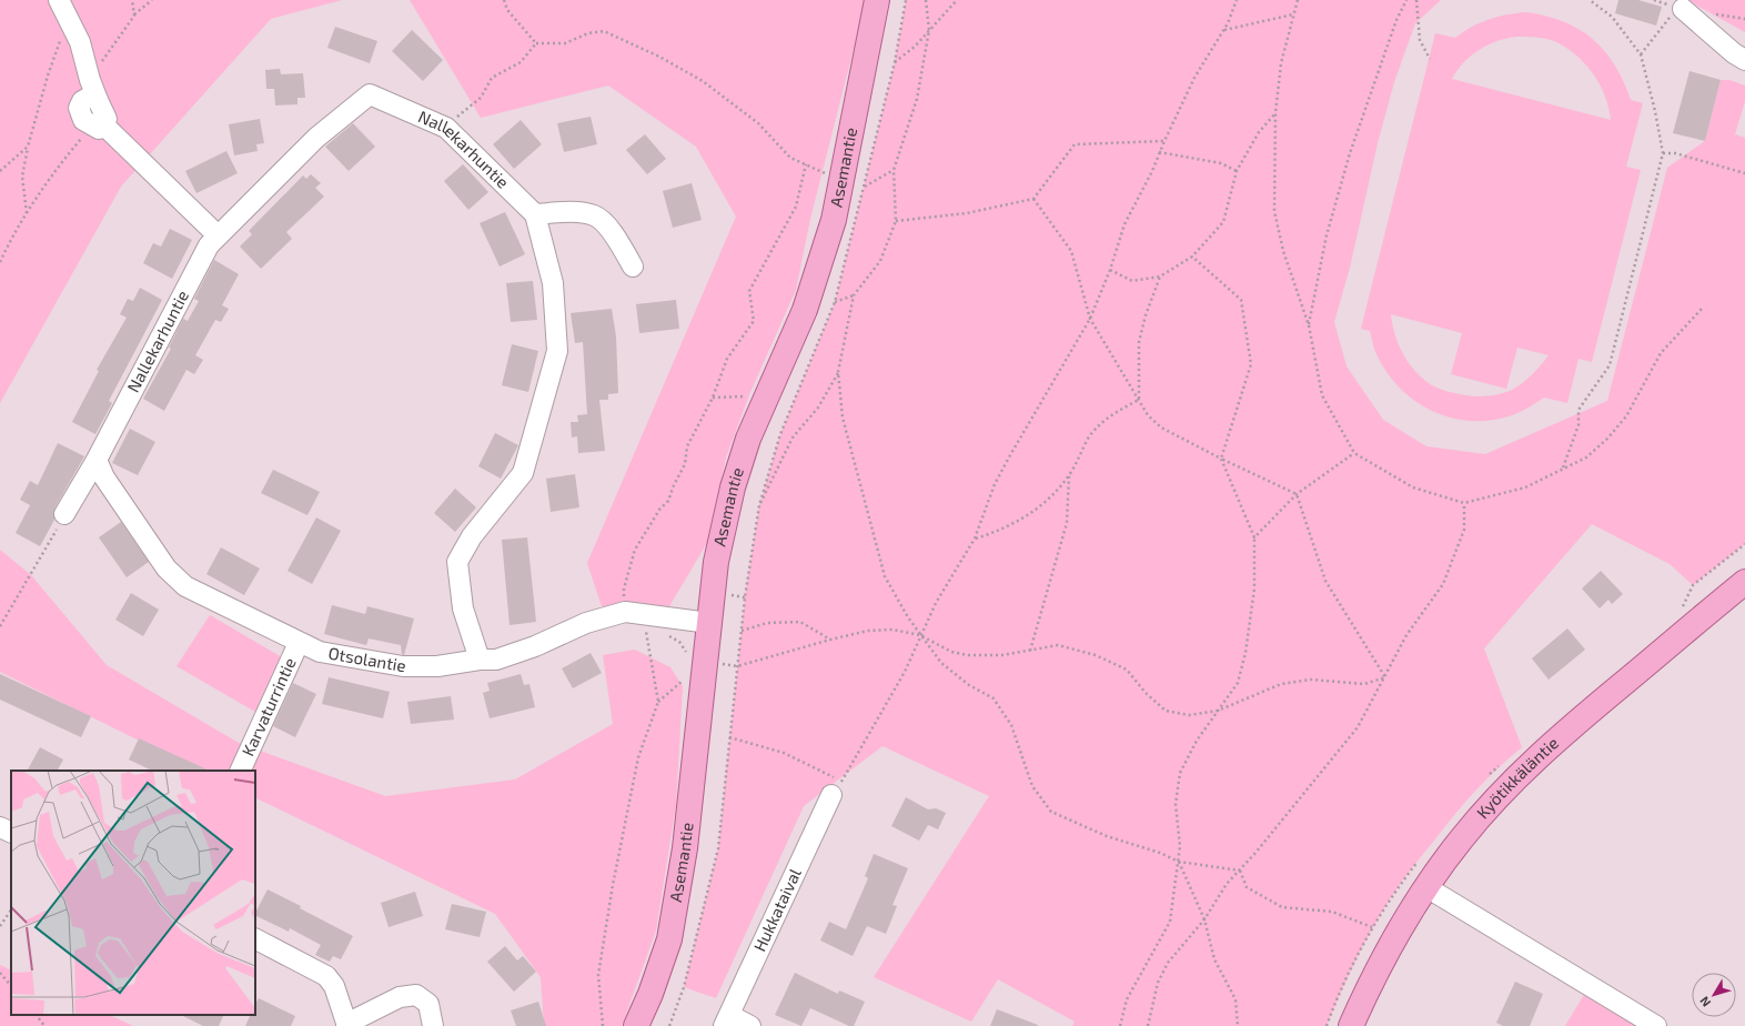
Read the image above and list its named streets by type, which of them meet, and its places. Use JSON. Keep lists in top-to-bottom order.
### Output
{
  "streets": {
    "main road": ["Asemantie", "Kyötikkäläntie"],
    "street": [
      "Nallekarhuntie",
      "Otsolantie",
      "Karvaturrintie",
      "Hukkataival"
    ]
  },
  "crossings": [
    ["Nallekarhuntie", "Otsolantie"],
    ["Asemantie", "Otsolantie"],
    ["Otsolantie", "Karvaturrintie"]
  ],
  "north": "bottom left"
}
